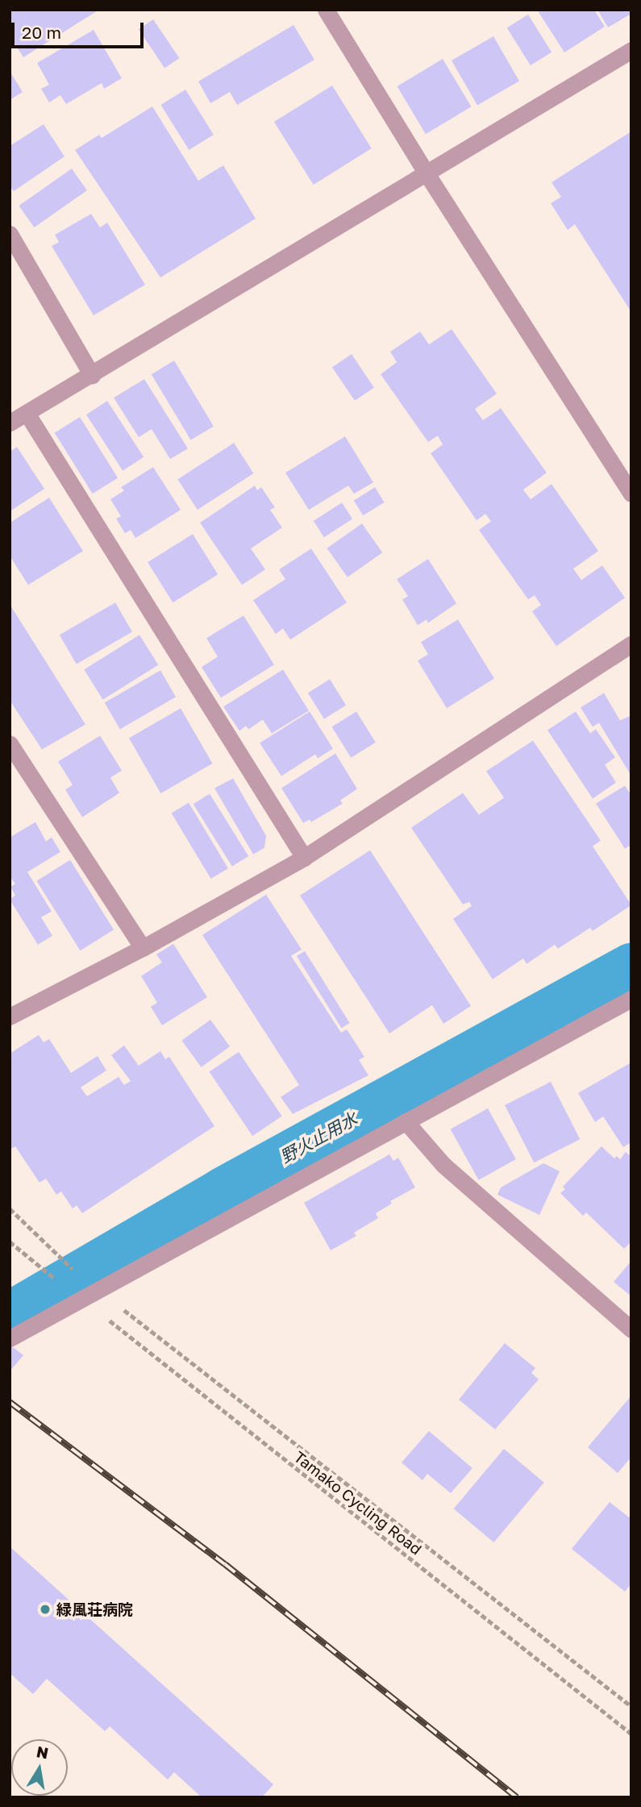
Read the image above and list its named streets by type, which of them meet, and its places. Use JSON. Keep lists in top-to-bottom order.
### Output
{
  "streets": {
    "path": ["Tamako Cycling Road"]
  },
  "water": ["野火止用水"],
  "places": ["緑風荘病院"],
  "scale_bar": "20 m",
  "north": "top"
}
